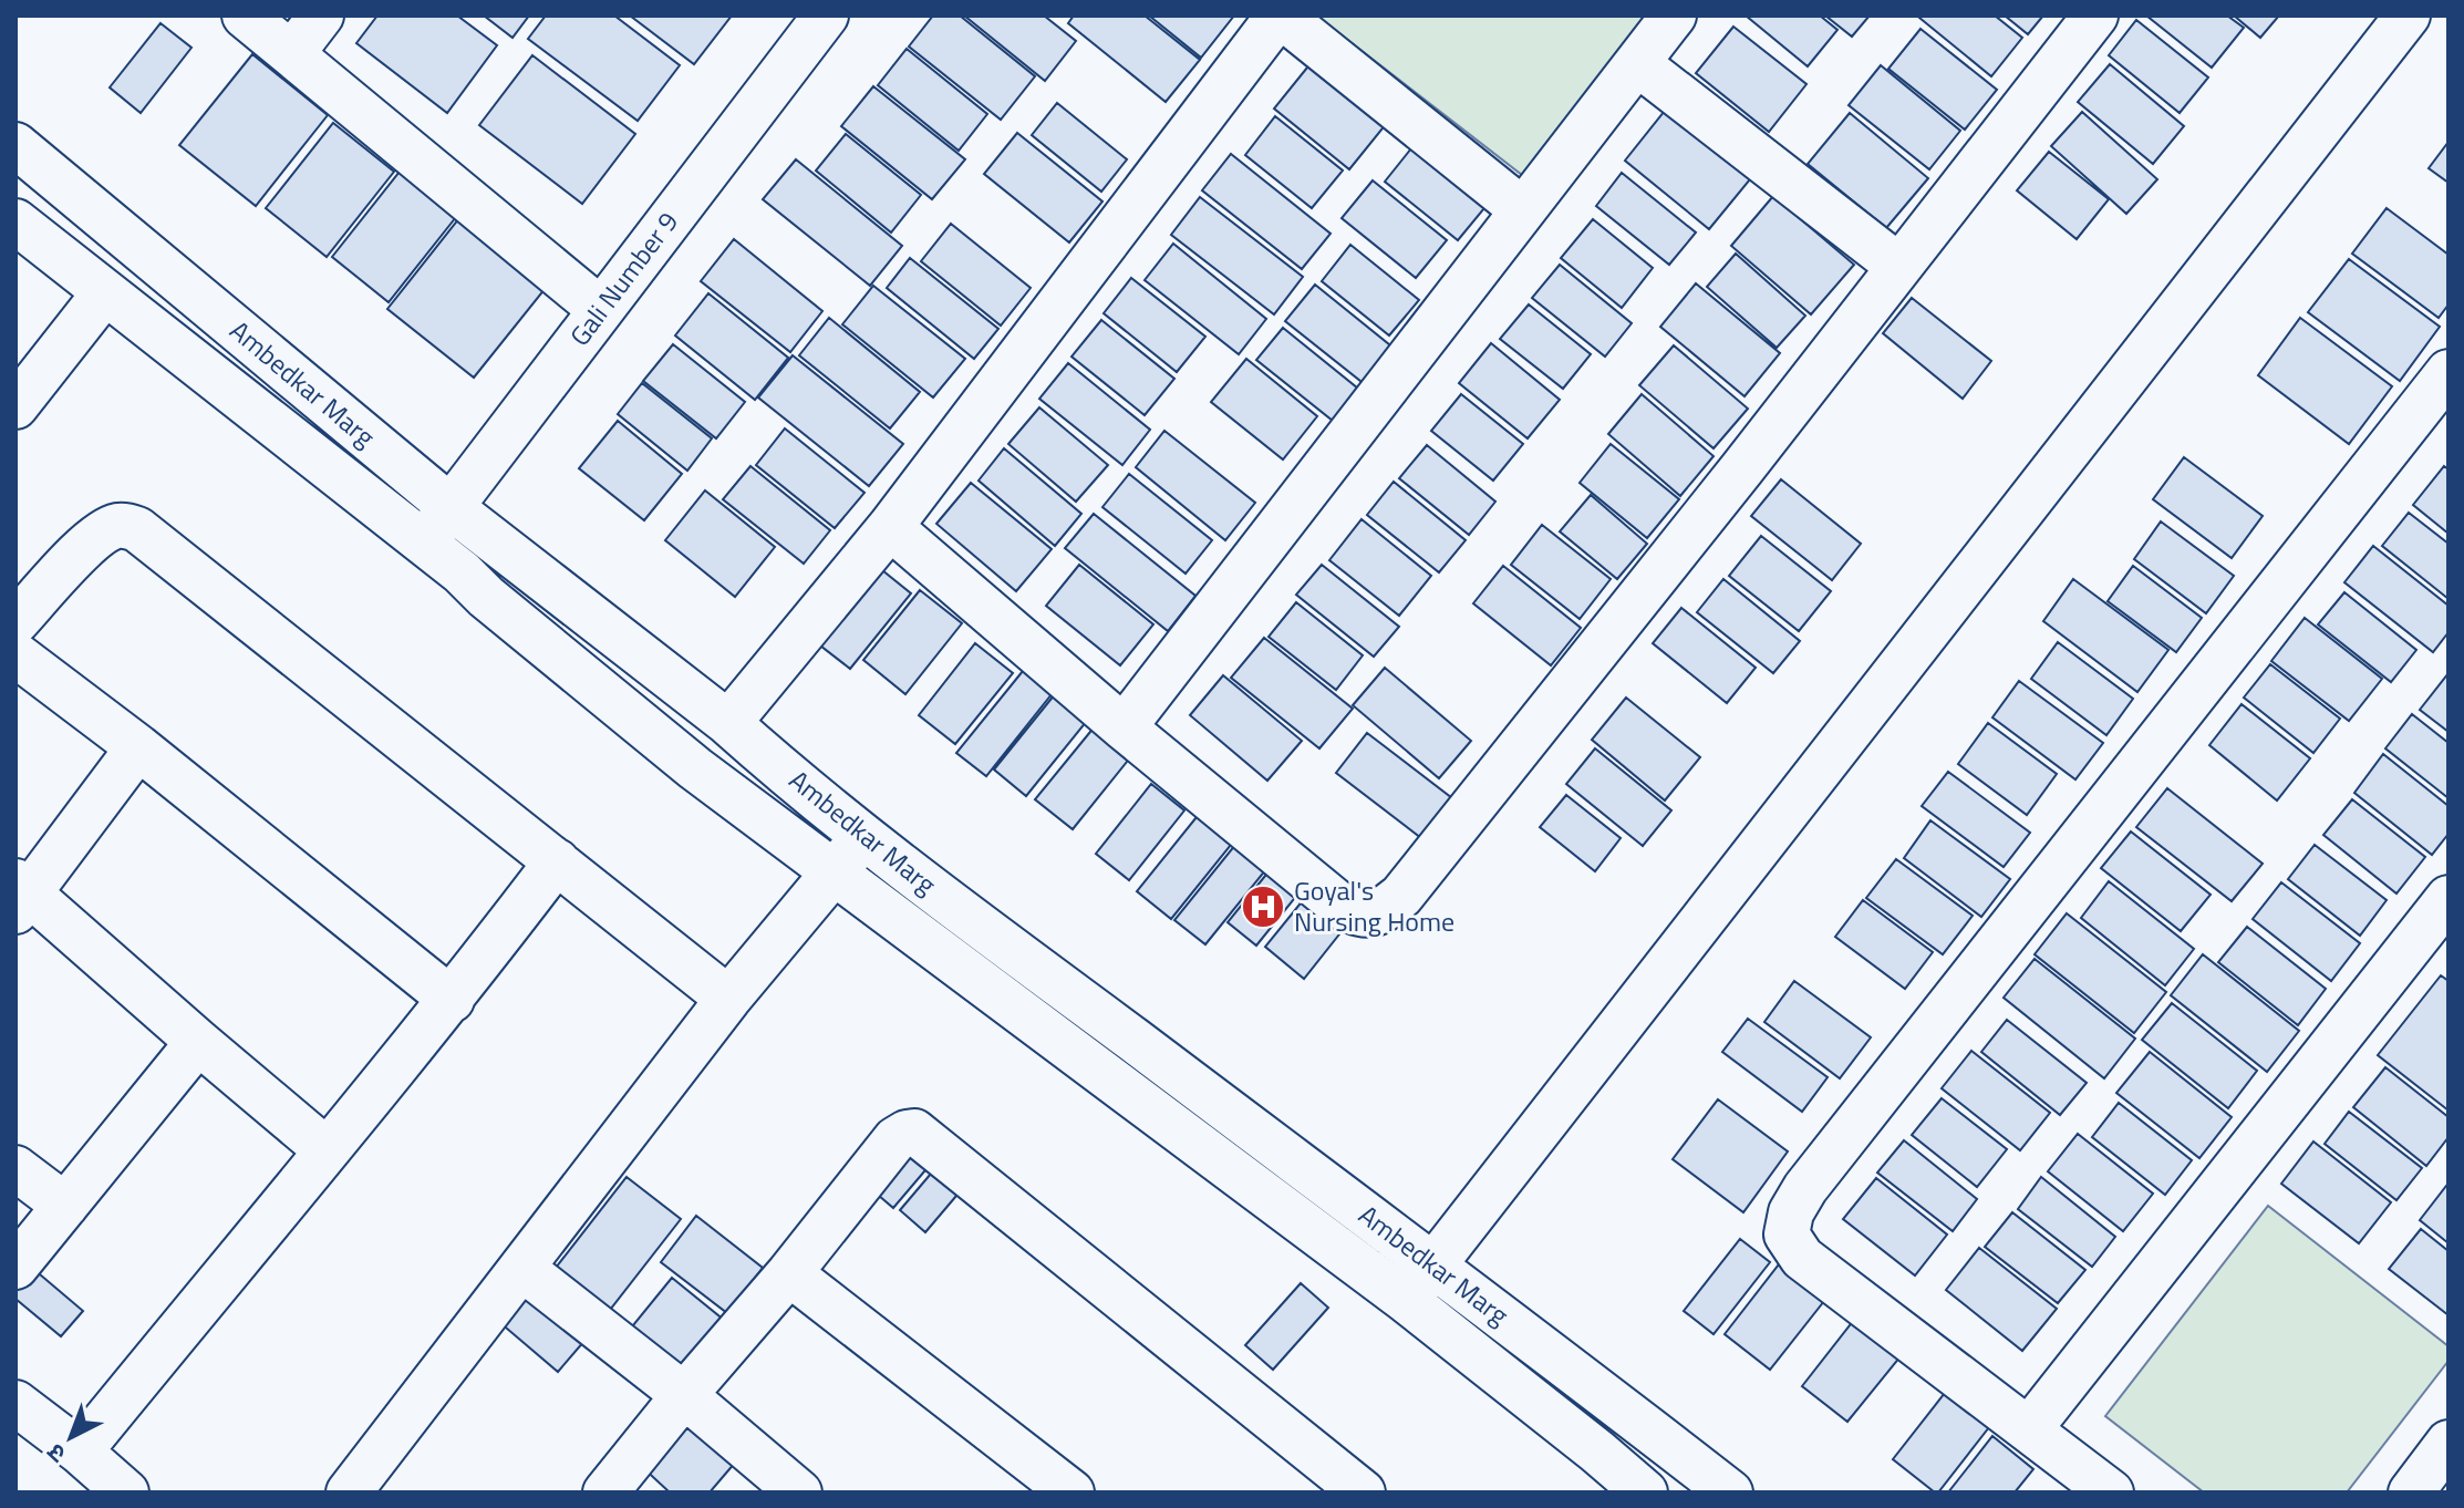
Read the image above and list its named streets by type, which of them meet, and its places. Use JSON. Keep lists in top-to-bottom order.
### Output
{
  "streets": {
    "street": ["Gali Number 9", "Ambedkar Marg"]
  },
  "crossings": [
    ["Gali Number 9", "Ambedkar Marg"]
  ],
  "places": {
    "hospital": ["Goyal's Nursing Home"]
  },
  "north": "bottom left"
}
